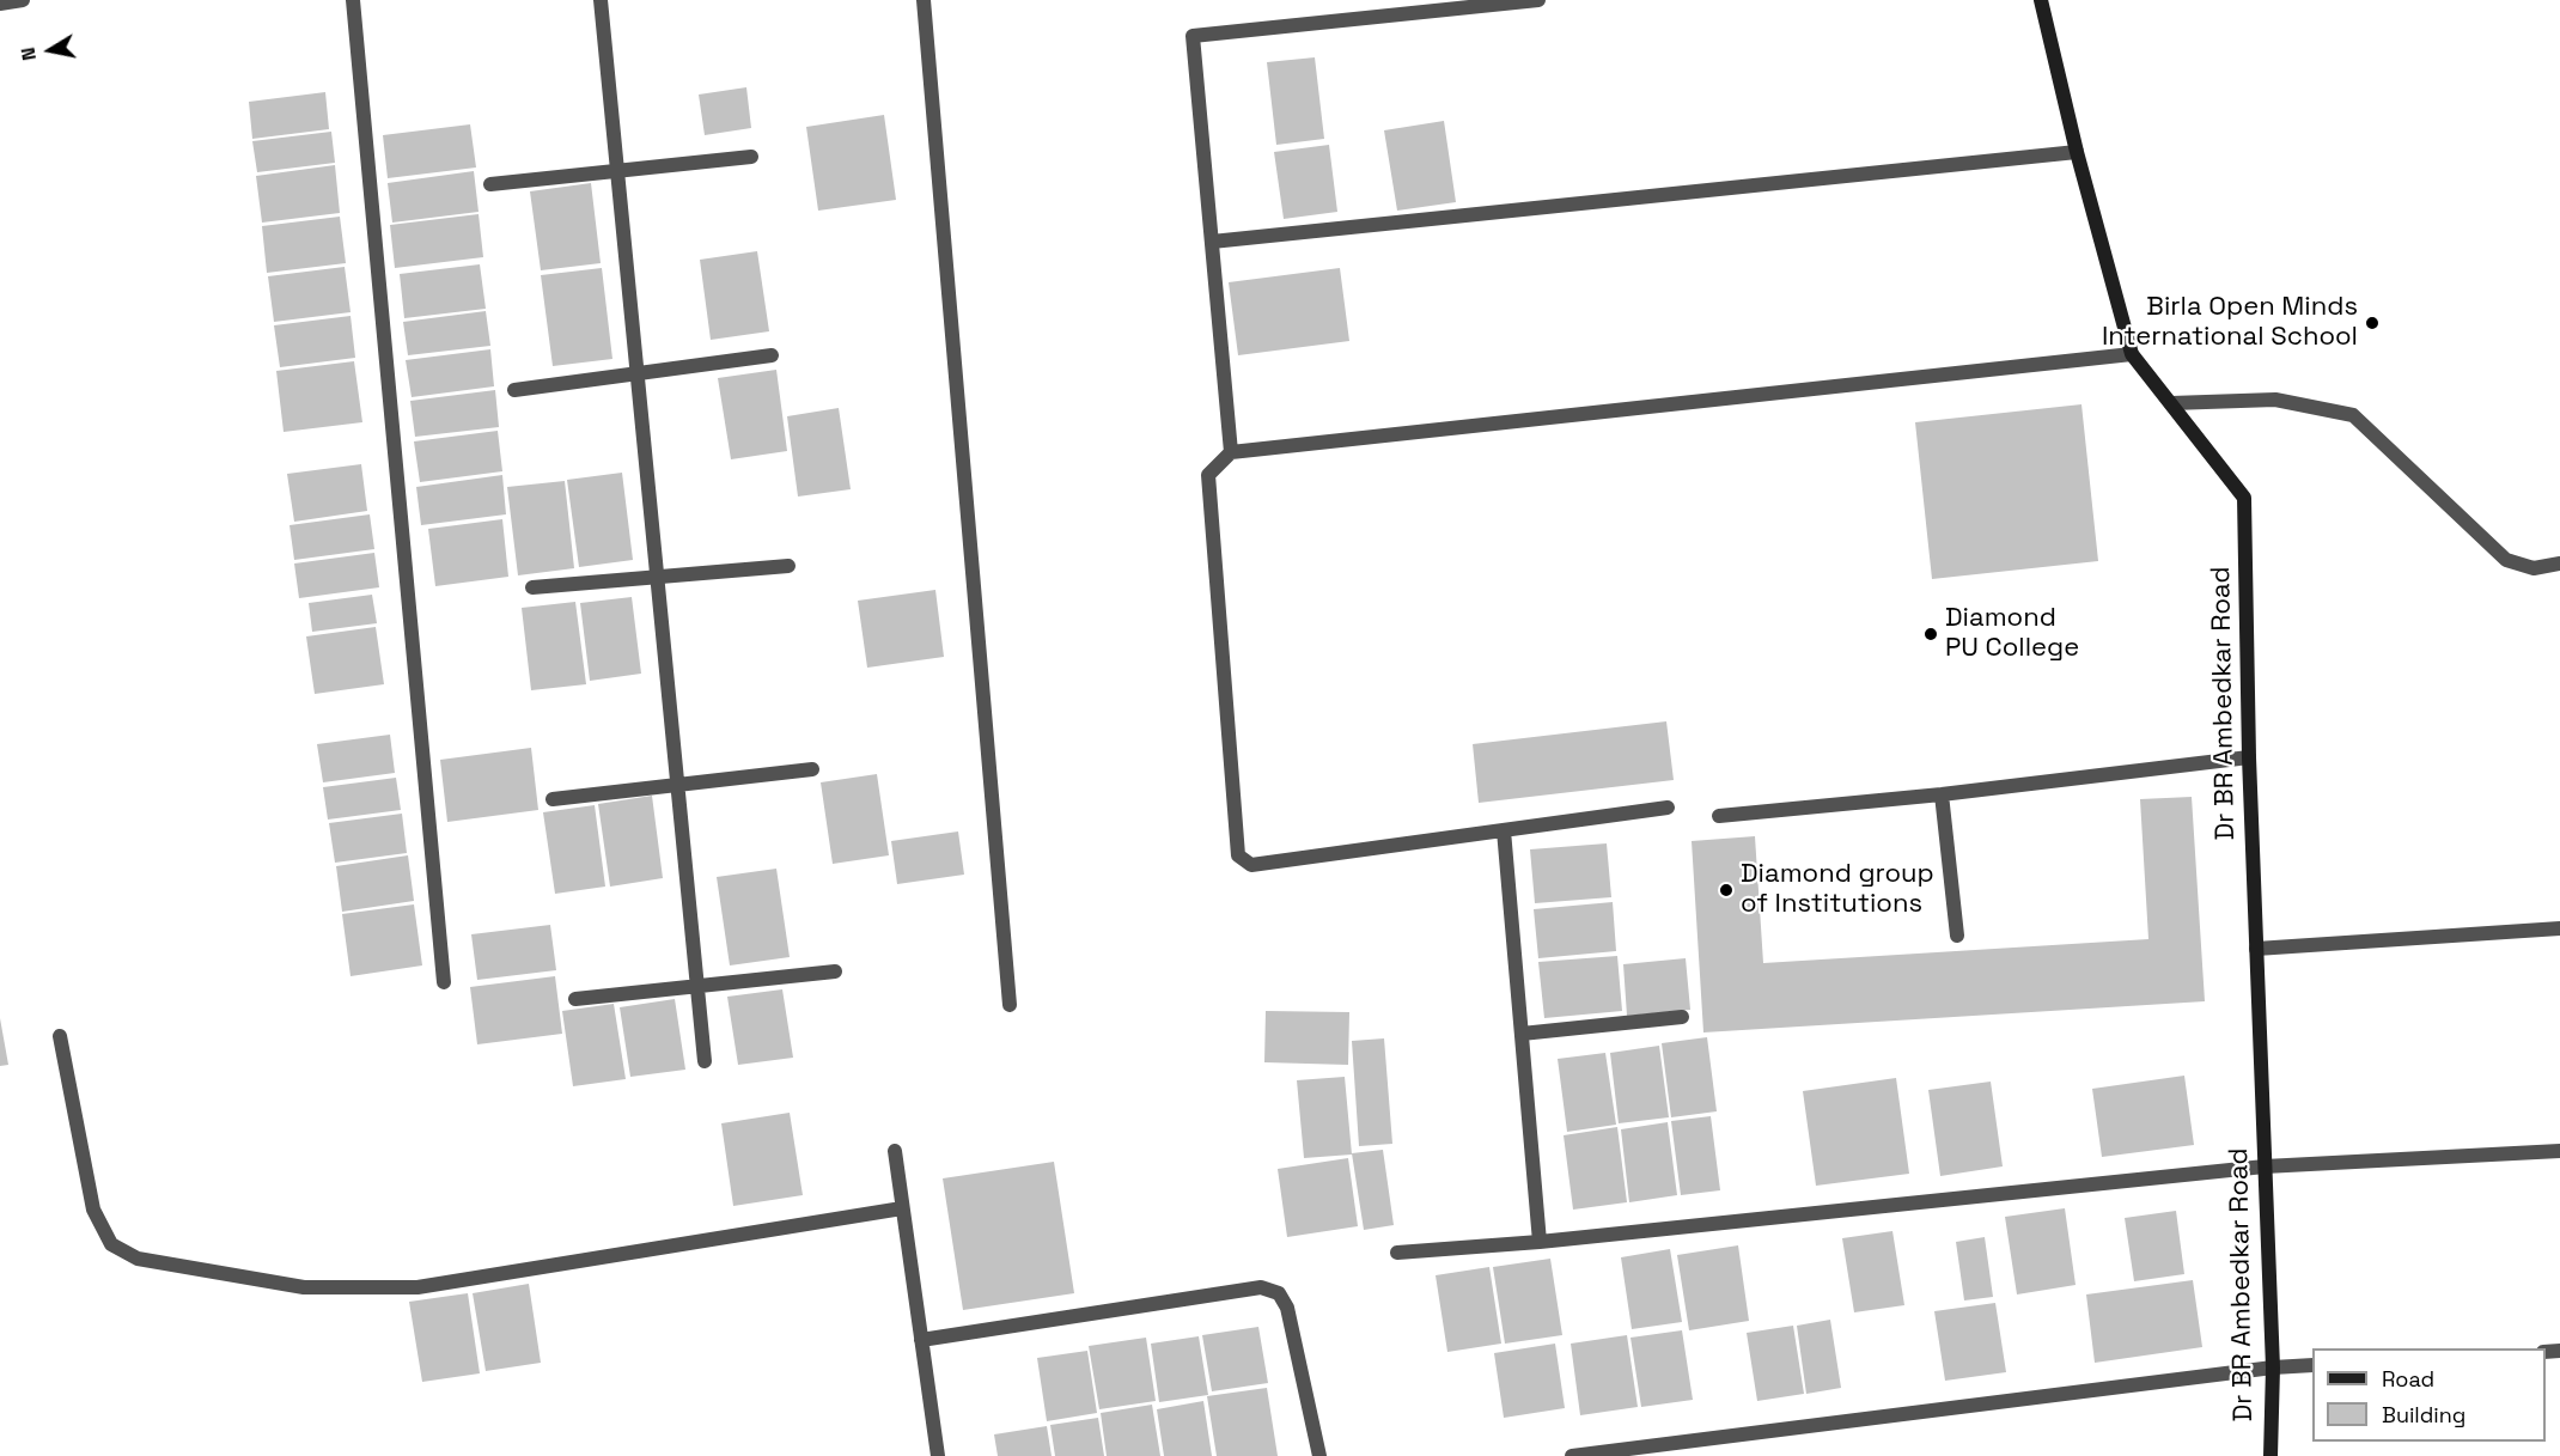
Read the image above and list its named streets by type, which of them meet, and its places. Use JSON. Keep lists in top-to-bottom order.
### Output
{
  "streets": {
    "main road": ["Dr BR Ambedkar Road"]
  },
  "places": ["Birla Open Minds International School", "Diamond PU College", "Diamond group of Institutions"],
  "legend": ["Road", "Building"],
  "north": "left"
}
